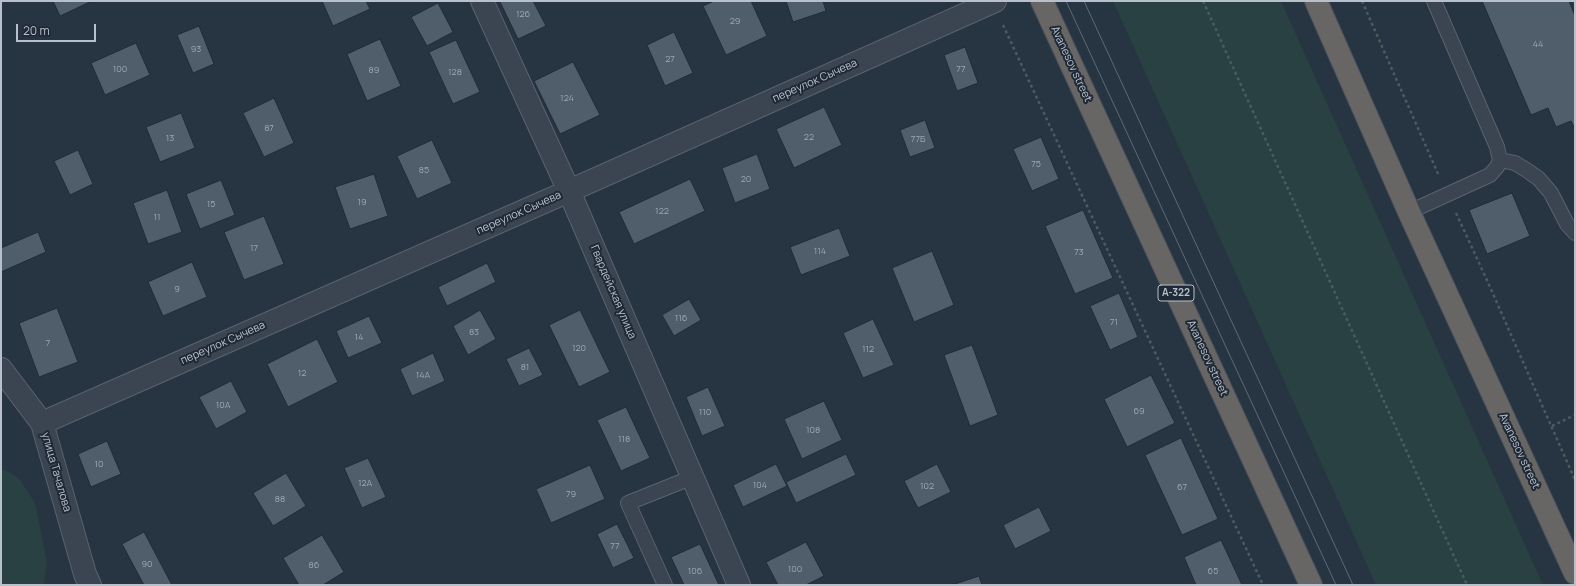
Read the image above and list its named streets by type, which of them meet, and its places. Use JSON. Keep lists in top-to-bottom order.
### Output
{
  "streets": {
    "highway": ["Avanesov street", "А-322"],
    "street": ["переулок Сычева", "Гвардейская улица", "улица Тачалова"]
  },
  "crossings": [
    ["переулок Сычева", "Гвардейская улица"],
    ["переулок Сычева", "улица Тачалова"]
  ],
  "house_numbers": [
    "126",
    "29",
    "44",
    "93",
    "27",
    "100",
    "77",
    "89",
    "128",
    "124",
    "87",
    "22",
    "13",
    "77Б",
    "75",
    "85",
    "20",
    "19",
    "15",
    "122",
    "11",
    "17",
    "114",
    "73",
    "9",
    "116",
    "71",
    "83",
    "14",
    "7",
    "120",
    "112",
    "81",
    "12",
    "14А",
    "10А",
    "69",
    "110",
    "108",
    "118",
    "10",
    "12А",
    "104",
    "102",
    "67",
    "79",
    "88",
    "77",
    "90",
    "86",
    "100",
    "106",
    "65"
  ],
  "scale_bar": "20 m"
}
